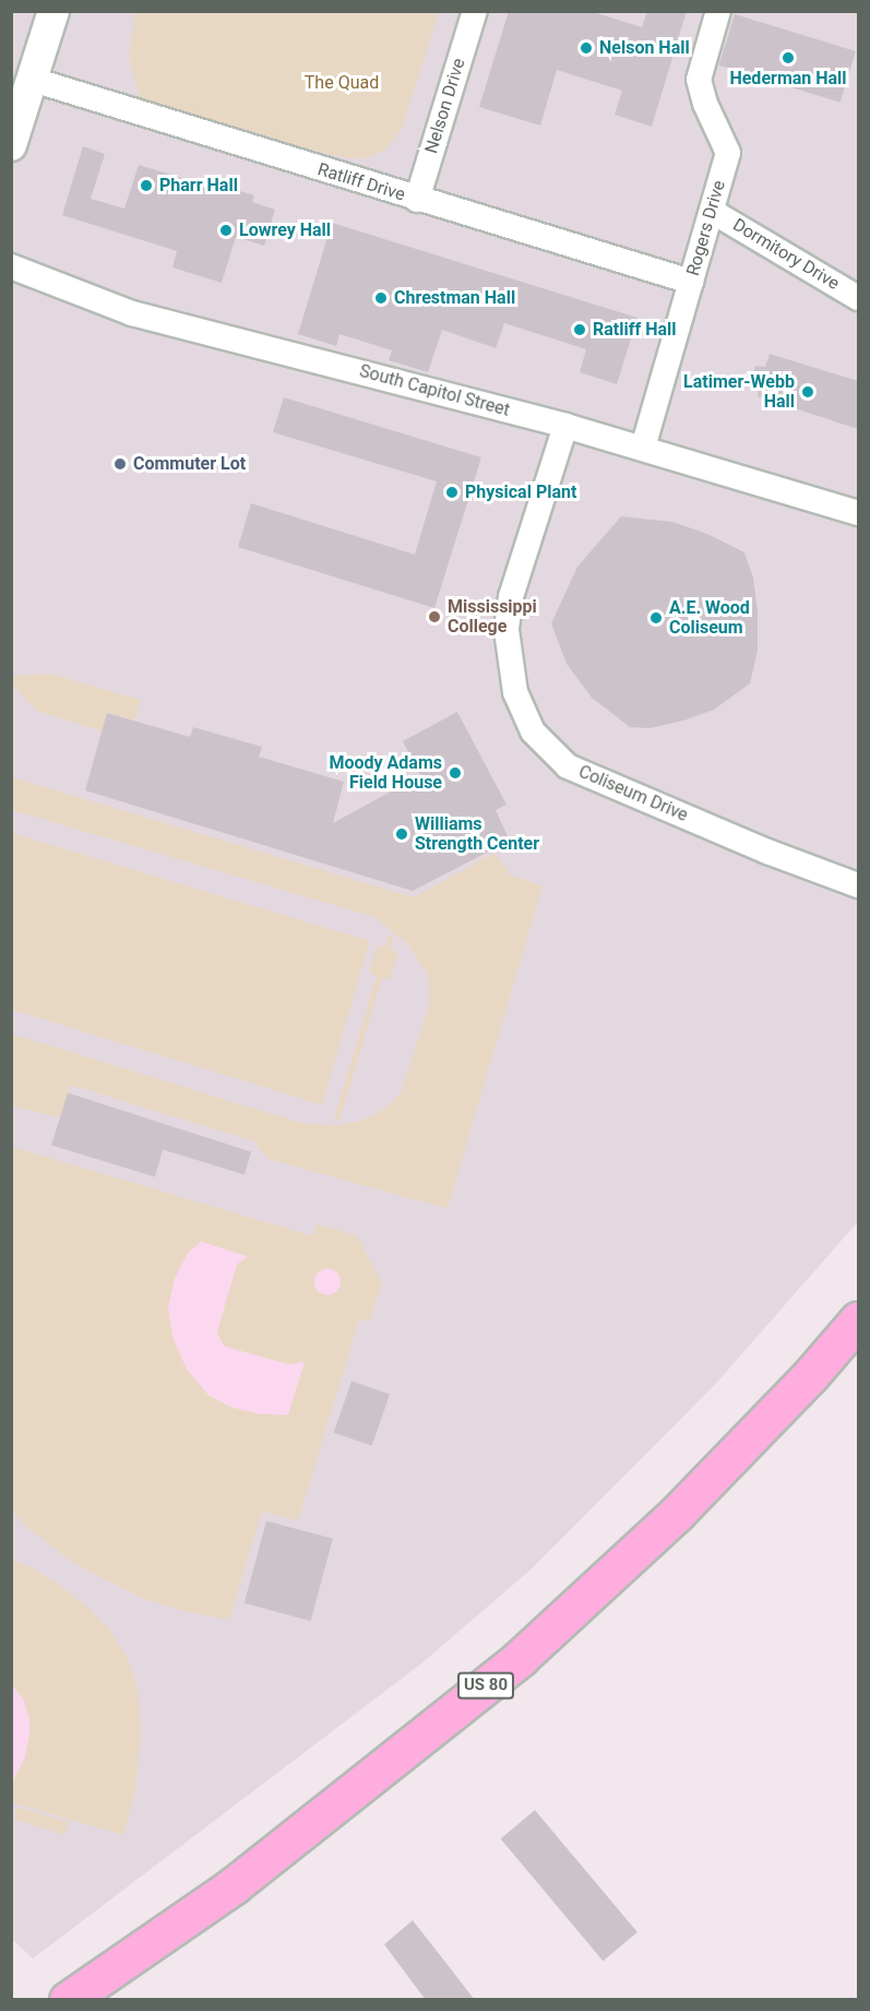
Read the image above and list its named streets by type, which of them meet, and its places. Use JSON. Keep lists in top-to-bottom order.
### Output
{
  "streets": {
    "main road": ["US 80"],
    "street": [
      "Nelson Drive",
      "Ratliff Drive",
      "Rogers Drive",
      "Dormitory Drive",
      "South Capitol Street",
      "Coliseum Drive"
    ]
  },
  "crossings": [
    ["Nelson Drive", "Ratliff Drive"],
    ["Ratliff Drive", "Rogers Drive"],
    ["Rogers Drive", "Dormitory Drive"],
    ["Rogers Drive", "South Capitol Street"],
    ["South Capitol Street", "Coliseum Drive"]
  ],
  "parks": ["The Quad"],
  "places": [
    "Nelson Hall",
    "Hederman Hall",
    "Pharr Hall",
    "Lowrey Hall",
    "Chrestman Hall",
    "Ratliff Hall",
    "Latimer-Webb Hall",
    "Commuter Lot",
    "Physical Plant",
    "Mississippi College",
    "A.E. Wood Coliseum",
    "Moody Adams Field House",
    "Williams Strength Center"
  ]
}
